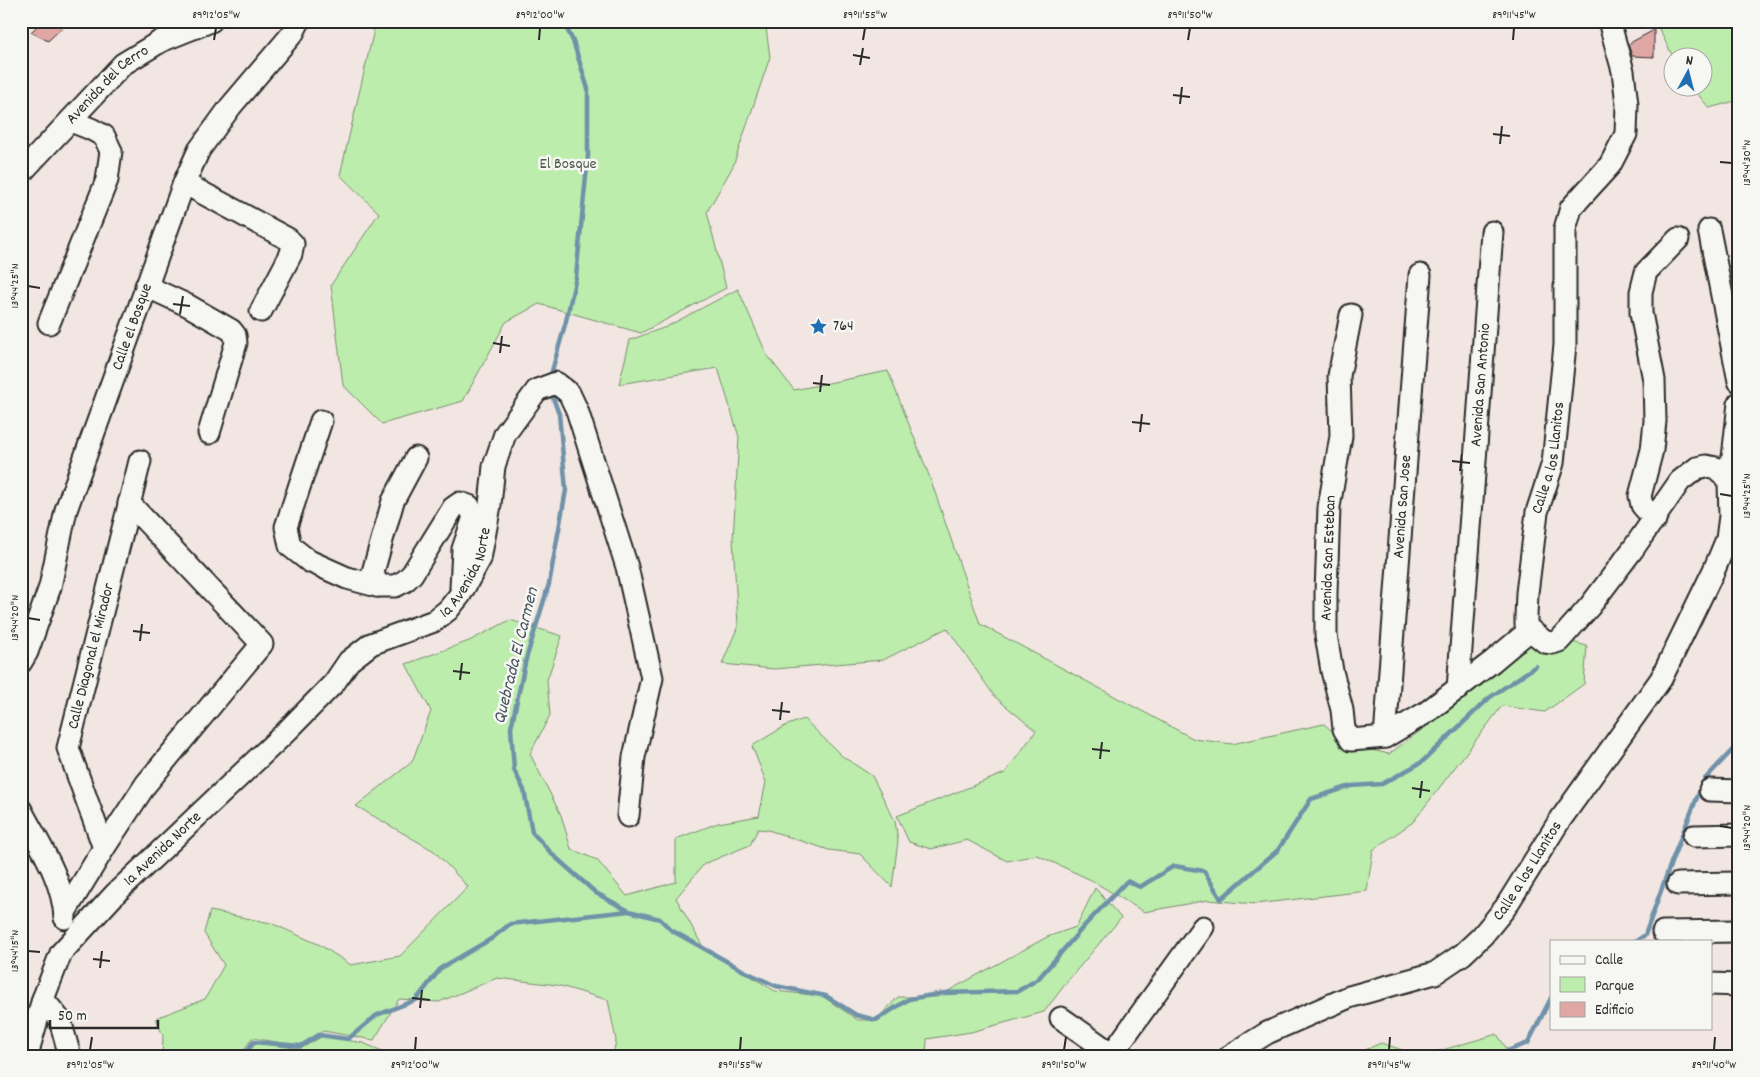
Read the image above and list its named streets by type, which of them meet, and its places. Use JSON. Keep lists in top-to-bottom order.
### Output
{
  "streets": {
    "street": [
      "Avenida del Cerro",
      "Calle el Bosque",
      "Avenida San Antonio",
      "Calle a los Llanitos",
      "Avenida San Jose",
      "Avenida San Esteban",
      "1a Avenida Norte",
      "Calle Diagonal el Mirador"
    ]
  },
  "crossings": [
    ["Avenida San Jose", "Avenida San Esteban"]
  ],
  "water": ["Quebrada El Carmen"],
  "parks": ["El Bosque"],
  "places": {
    "place": ["764"]
  },
  "legend": ["Calle", "Parque", "Edificio"],
  "scale_bar": "50 m",
  "north": "top",
  "coordinates": [
    "89°12'05\"W",
    "89°12'00\"W",
    "89°11'55\"W",
    "89°11'50\"W",
    "89°11'45\"W",
    "13°44'30\"N",
    "13°44'25\"N",
    "13°44'20\"N",
    "13°44'15\"N",
    "89°11'40\"W"
  ]
}
